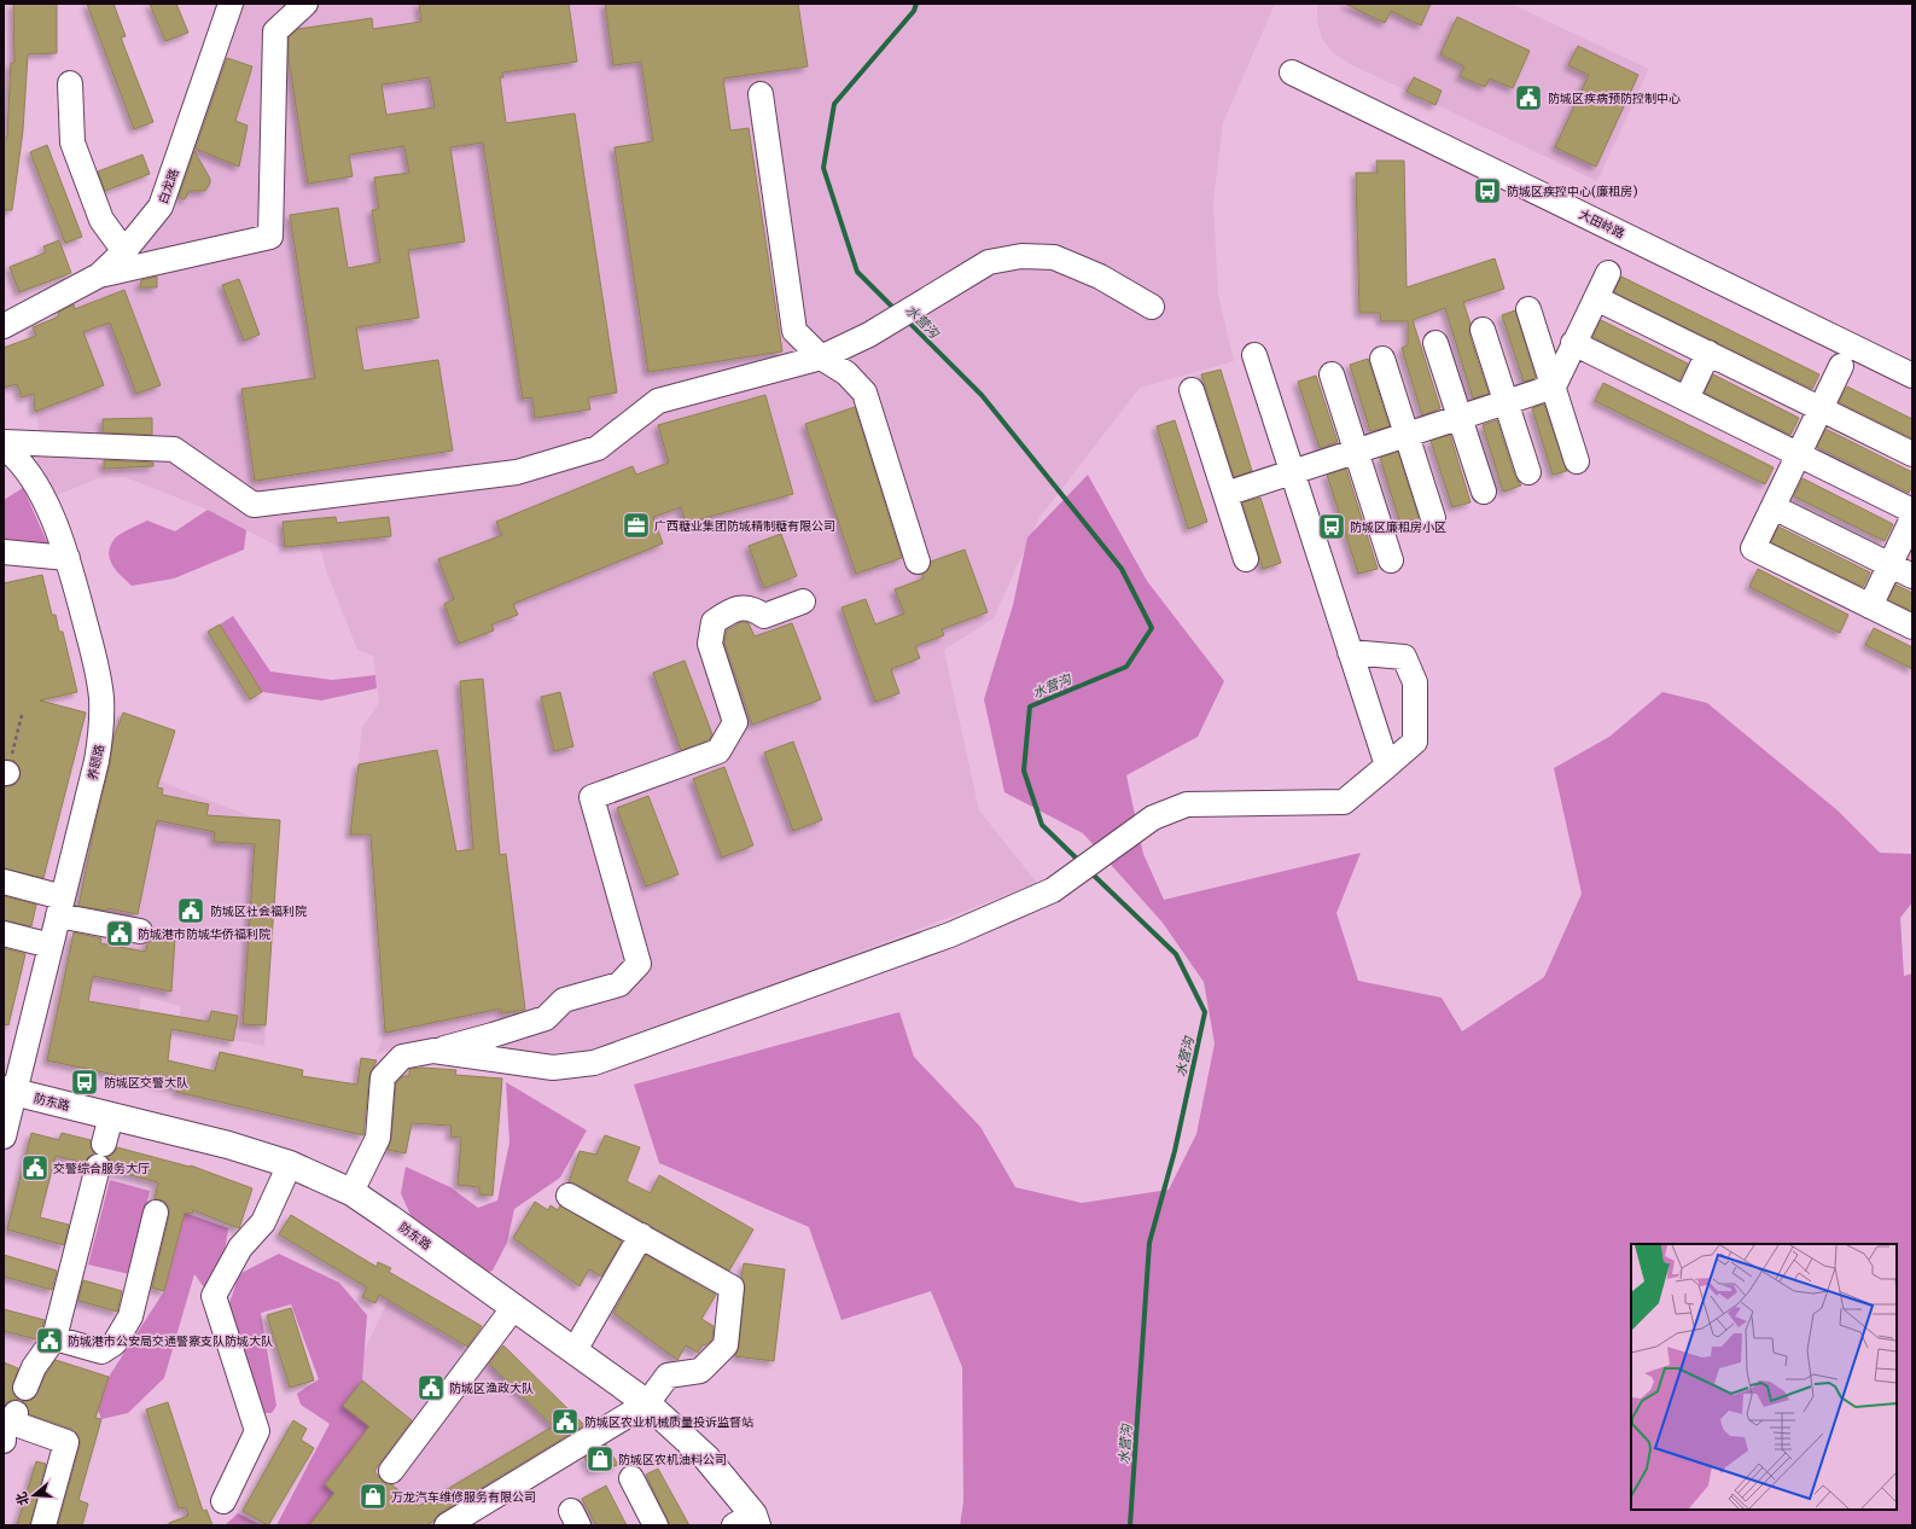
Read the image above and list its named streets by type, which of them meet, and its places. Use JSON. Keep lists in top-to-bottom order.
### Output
{
  "streets": {
    "main road": ["防东路"],
    "street": ["白龙路", "大田岭路", "养颐路"]
  },
  "crossings": [
    ["养颐路", "防东路"]
  ],
  "water": ["水营沟"],
  "places": {
    "public building": [
      "防城区疾病预防控制中心",
      "防城区社会福利院",
      "防城港市防城华侨福利院",
      "交警综合服务大厅",
      "防城港市公安局交通警察支队防城大队",
      "防城区渔政大队",
      "防城区农业机械质量投诉监督站"
    ],
    "bus stop": ["防城区疾控中心(廉租房)", "防城区廉租房小区", "防城区交警大队"],
    "office": ["广西糖业集团防城精制糖有限公司"],
    "shop": ["防城区农机油料公司", "万龙汽车维修服务有限公司"]
  },
  "north": "left"
}
